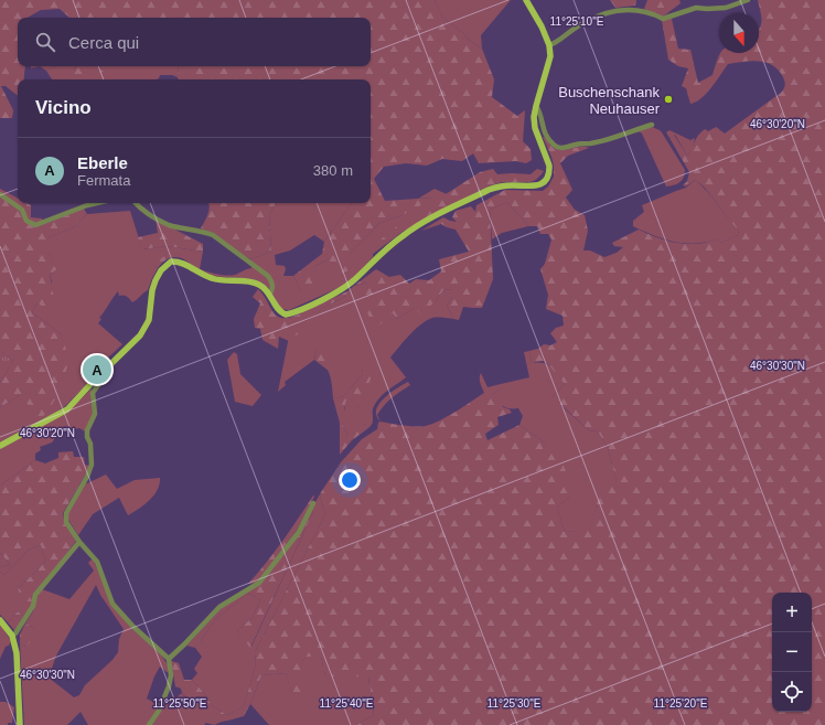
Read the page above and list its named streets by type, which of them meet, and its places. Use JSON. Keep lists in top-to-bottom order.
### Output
{
  "places": ["Buschenschank Neuhauser"],
  "north": "bottom",
  "page": {
    "search": "Cerca qui",
    "heading": "Vicino",
    "list": [
      {
        "mark": "A",
        "name": "Eberle",
        "note": "Fermata",
        "value": "380 m"
      }
    ],
    "pins": "A",
    "map_buttons": ["+", "−"]
  },
  "coordinates": [
    "11°25'10\"E",
    "46°30'20\"N",
    "46°30'30\"N",
    "11°25'50\"E",
    "11°25'40\"E",
    "11°25'30\"E",
    "11°25'20\"E"
  ]
}
